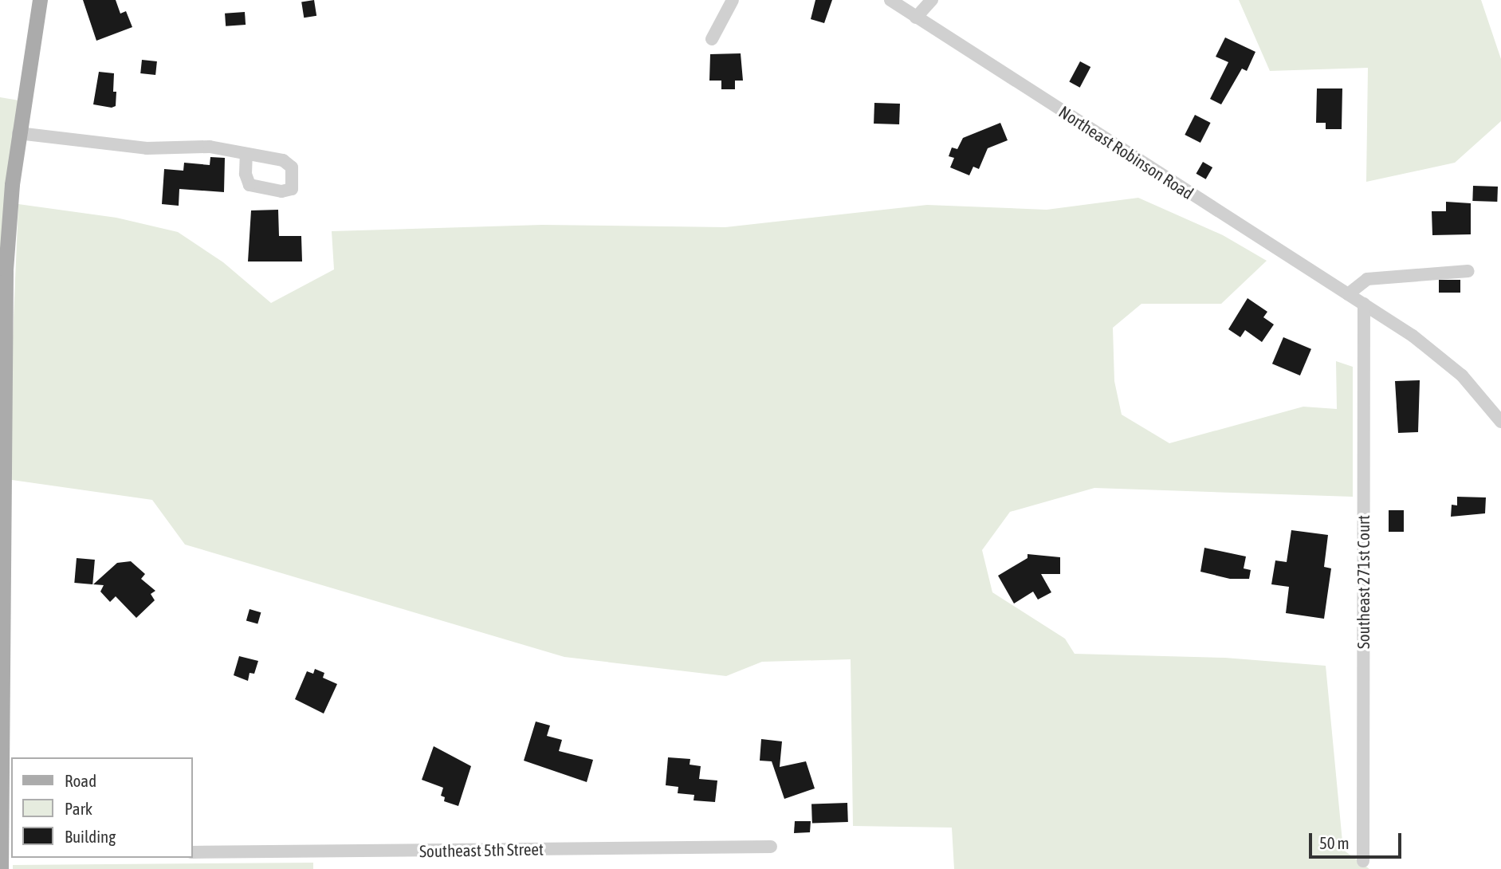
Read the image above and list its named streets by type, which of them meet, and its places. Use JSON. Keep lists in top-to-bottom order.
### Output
{
  "streets": {
    "street": ["Northeast Robinson Road", "Southeast 271st Court", "Southeast 5th Street"]
  },
  "crossings": [
    ["Northeast Robinson Road", "Southeast 271st Court"]
  ],
  "legend": ["Road", "Park", "Building"],
  "scale_bar": "50 m"
}
